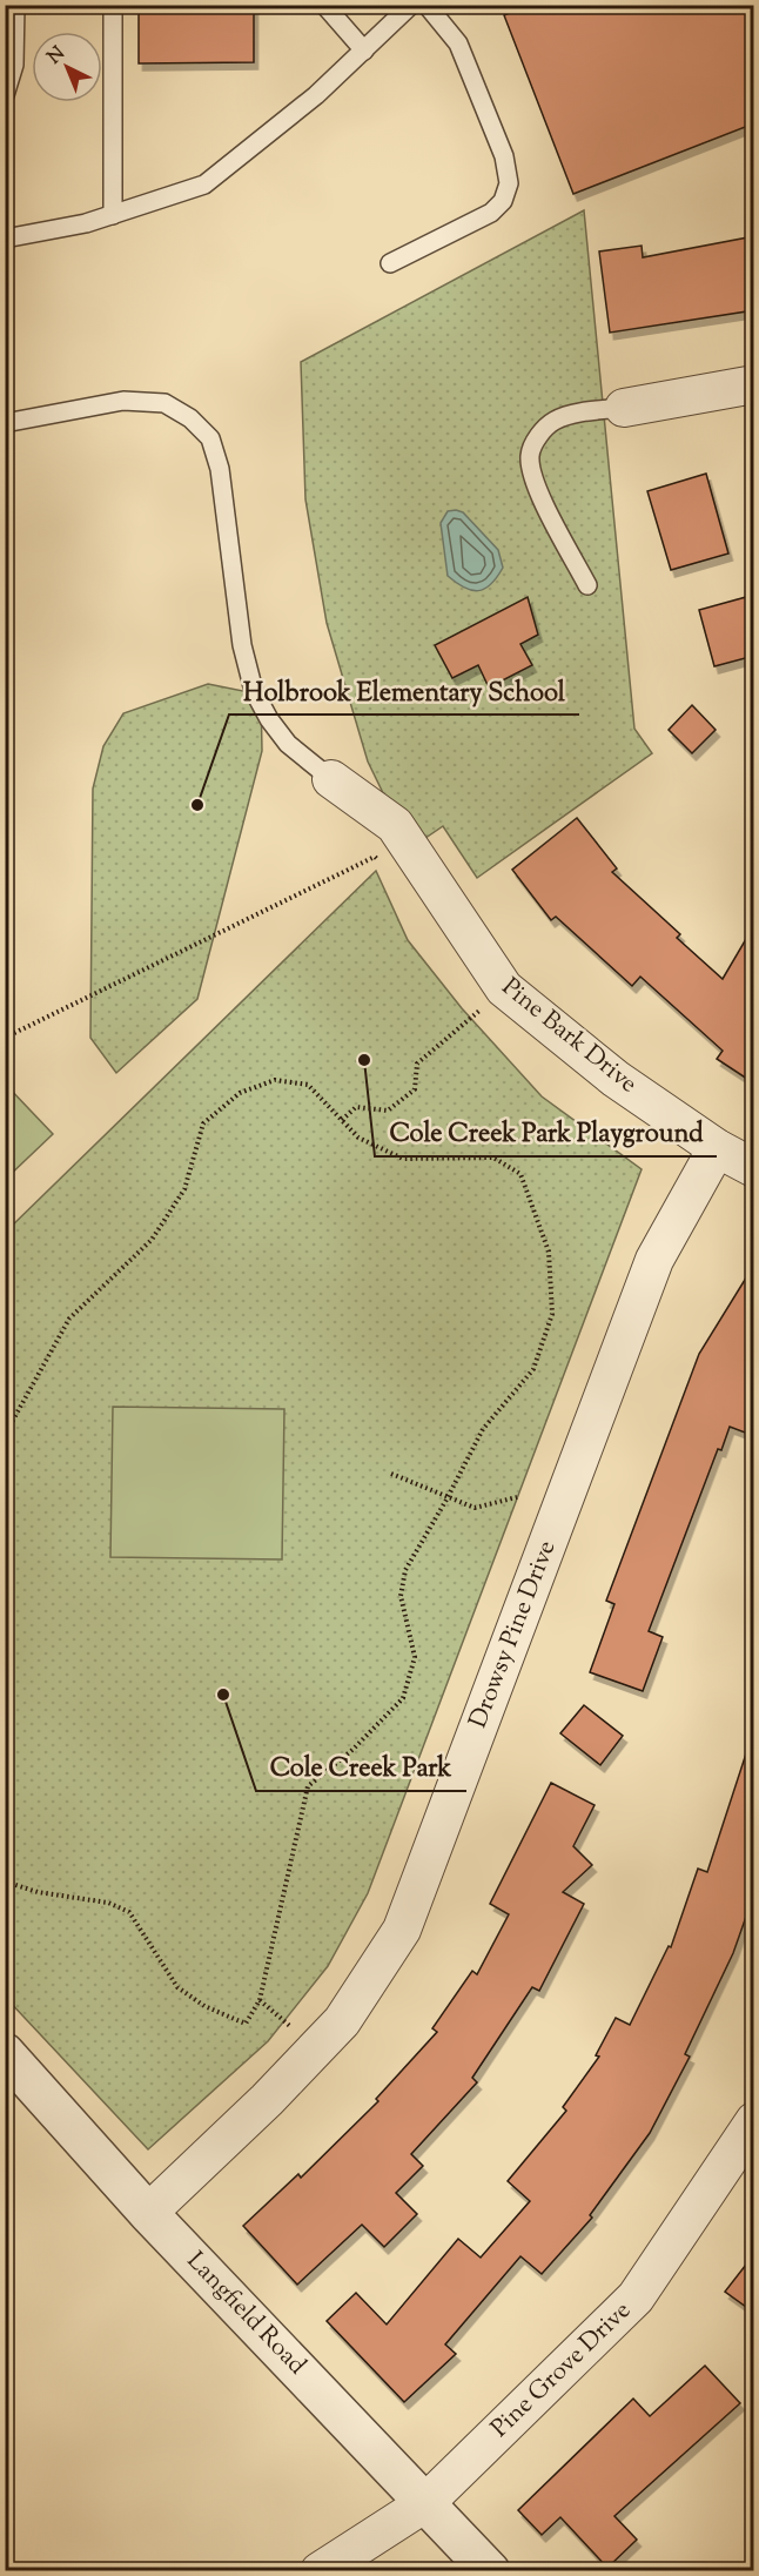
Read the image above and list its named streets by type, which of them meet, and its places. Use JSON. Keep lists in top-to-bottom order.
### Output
{
  "streets": {
    "street": [
      "Pine Bark Drive",
      "Drowsy Pine Drive",
      "Langfield Road",
      "Pine Grove Drive"
    ]
  },
  "crossings": [
    ["Pine Bark Drive", "Drowsy Pine Drive"],
    ["Drowsy Pine Drive", "Langfield Road"],
    ["Langfield Road", "Pine Grove Drive"]
  ],
  "places": ["Holbrook Elementary School", "Cole Creek Park Playground", "Cole Creek Park"],
  "north": "top left"
}
